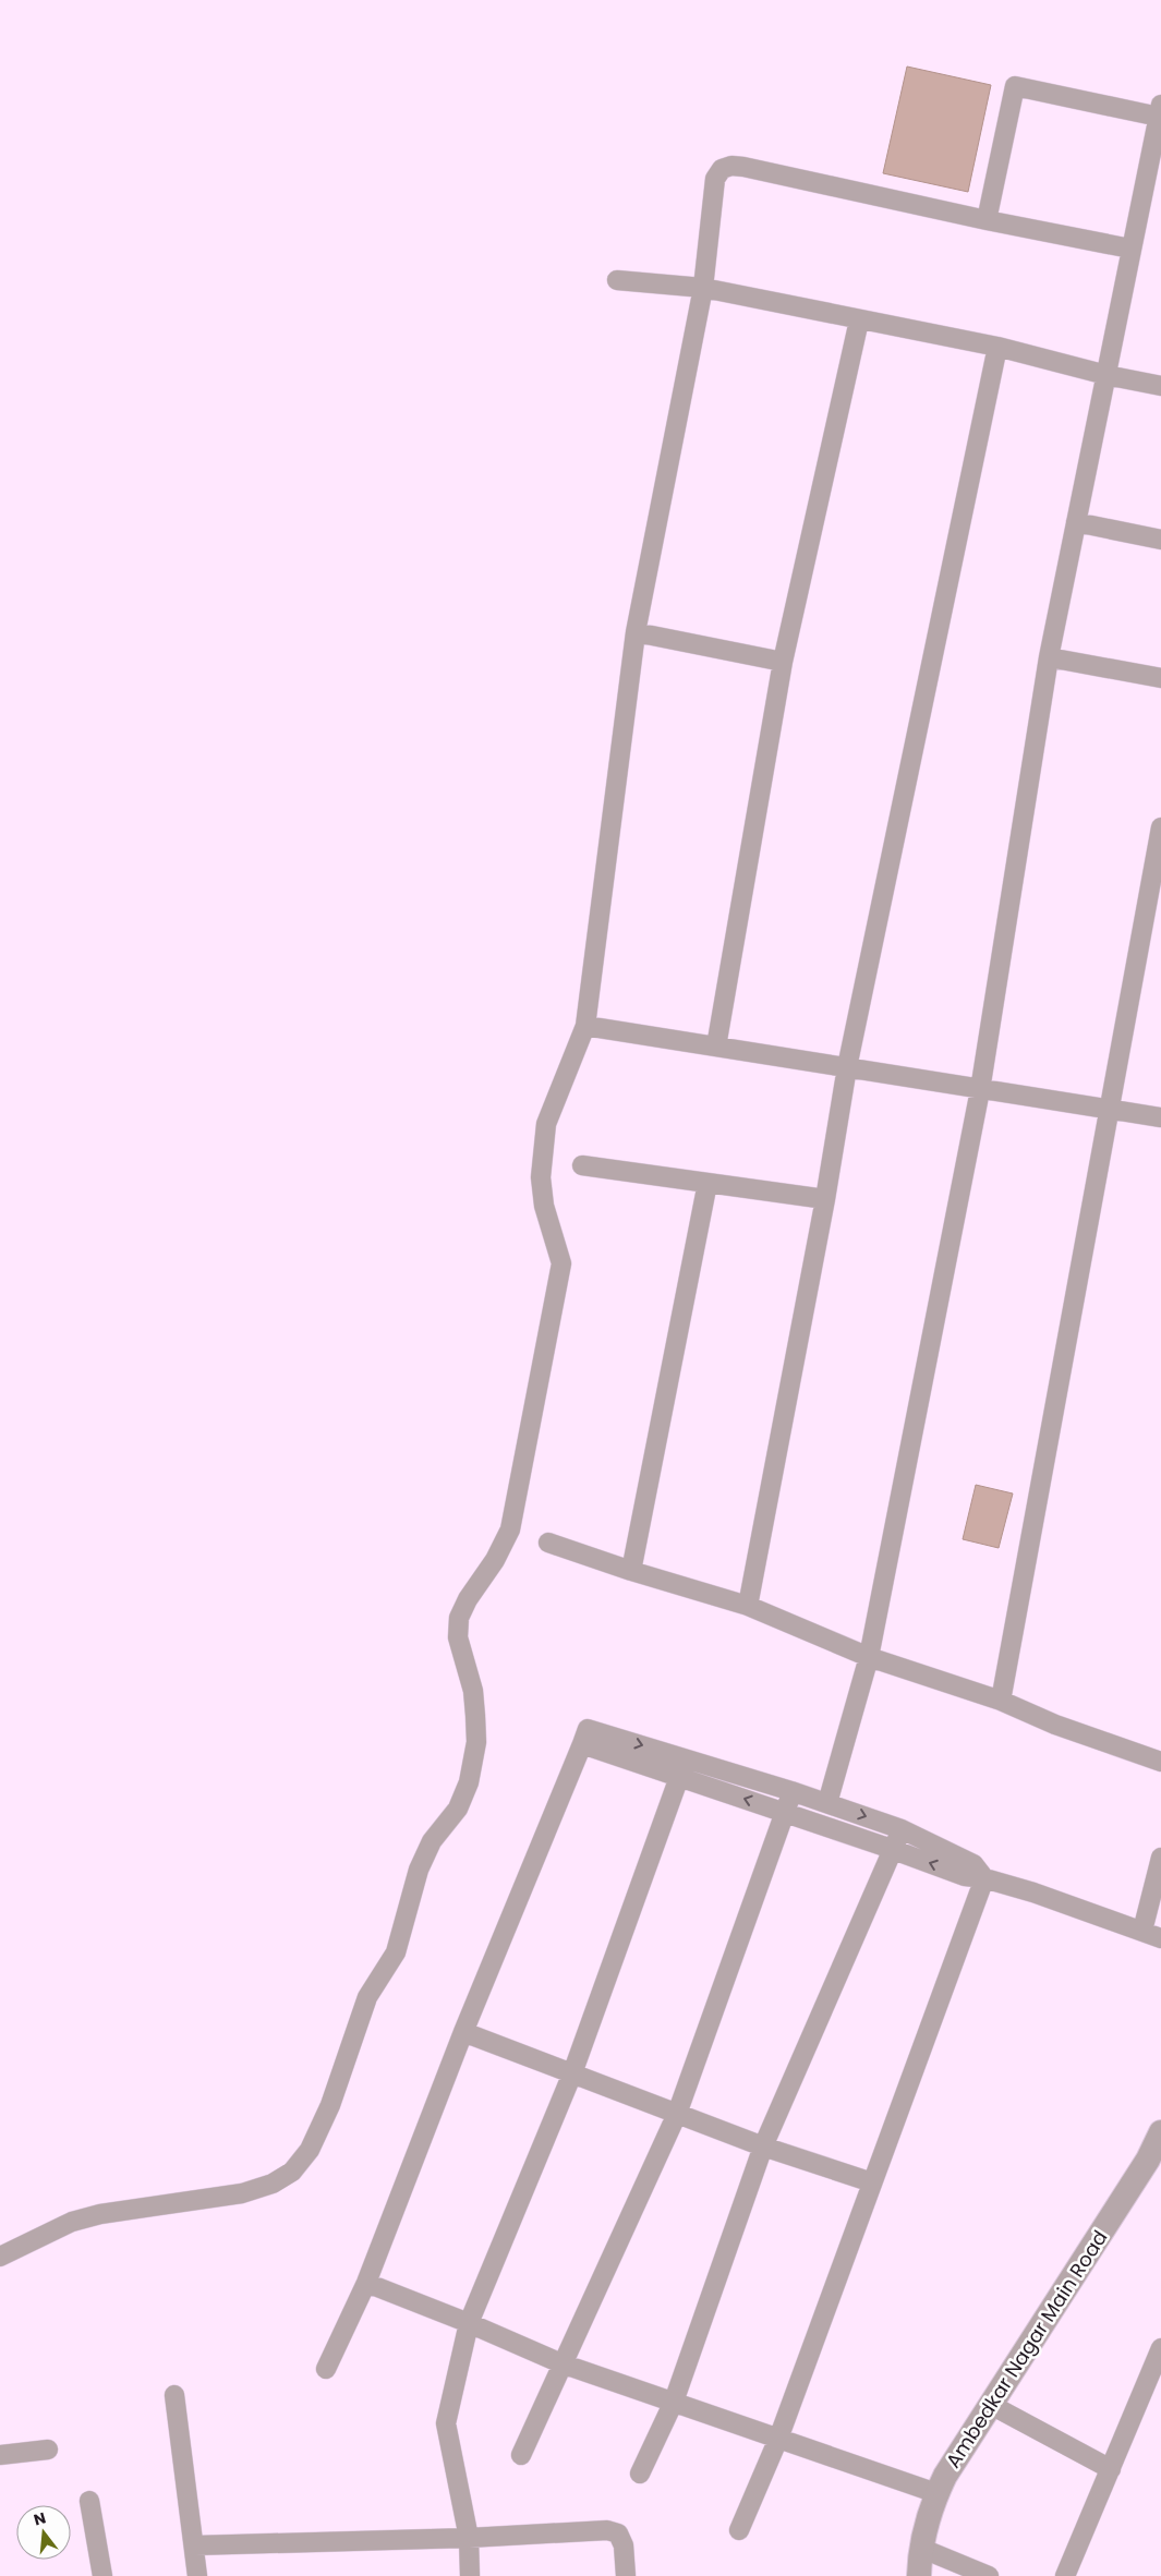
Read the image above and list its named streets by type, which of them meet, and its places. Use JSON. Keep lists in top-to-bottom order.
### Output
{
  "streets": {
    "street": ["Ambedkar Nagar Main Road"]
  },
  "north": "top"
}
